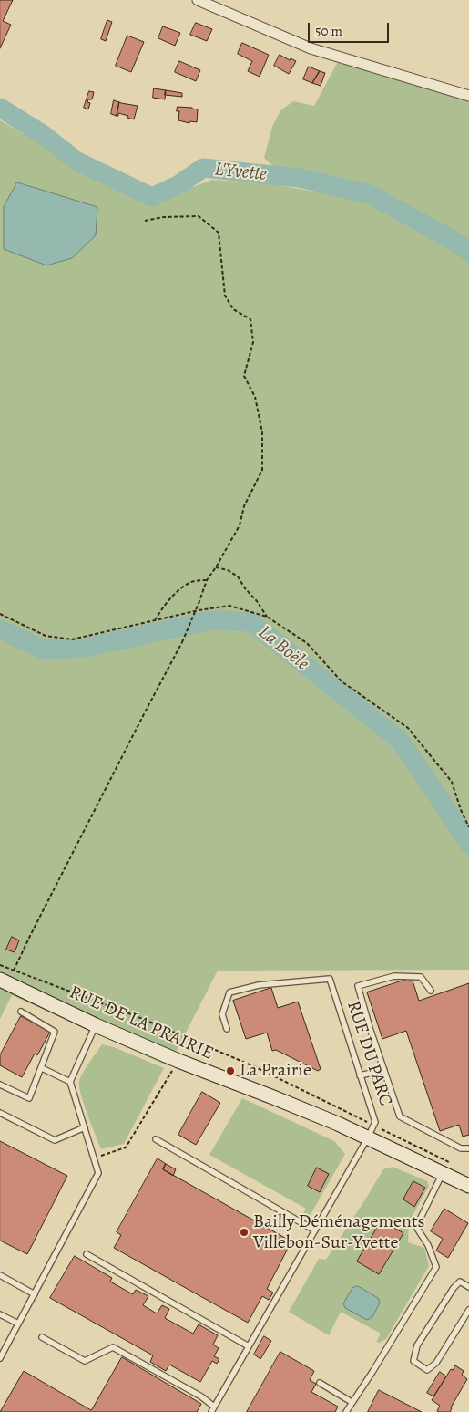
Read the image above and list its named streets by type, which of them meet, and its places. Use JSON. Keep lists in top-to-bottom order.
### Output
{
  "streets": {
    "street": ["RUE DE LA PRAIRIE"],
    "lane": ["RUE DU PARC"]
  },
  "crossings": [
    ["RUE DE LA PRAIRIE", "RUE DU PARC"]
  ],
  "water": ["L'Yvette", "La Boële"],
  "places": ["La Prairie", "Bailly Déménagements Villebon-Sur-Yvette"],
  "scale_bar": "50 m"
}
